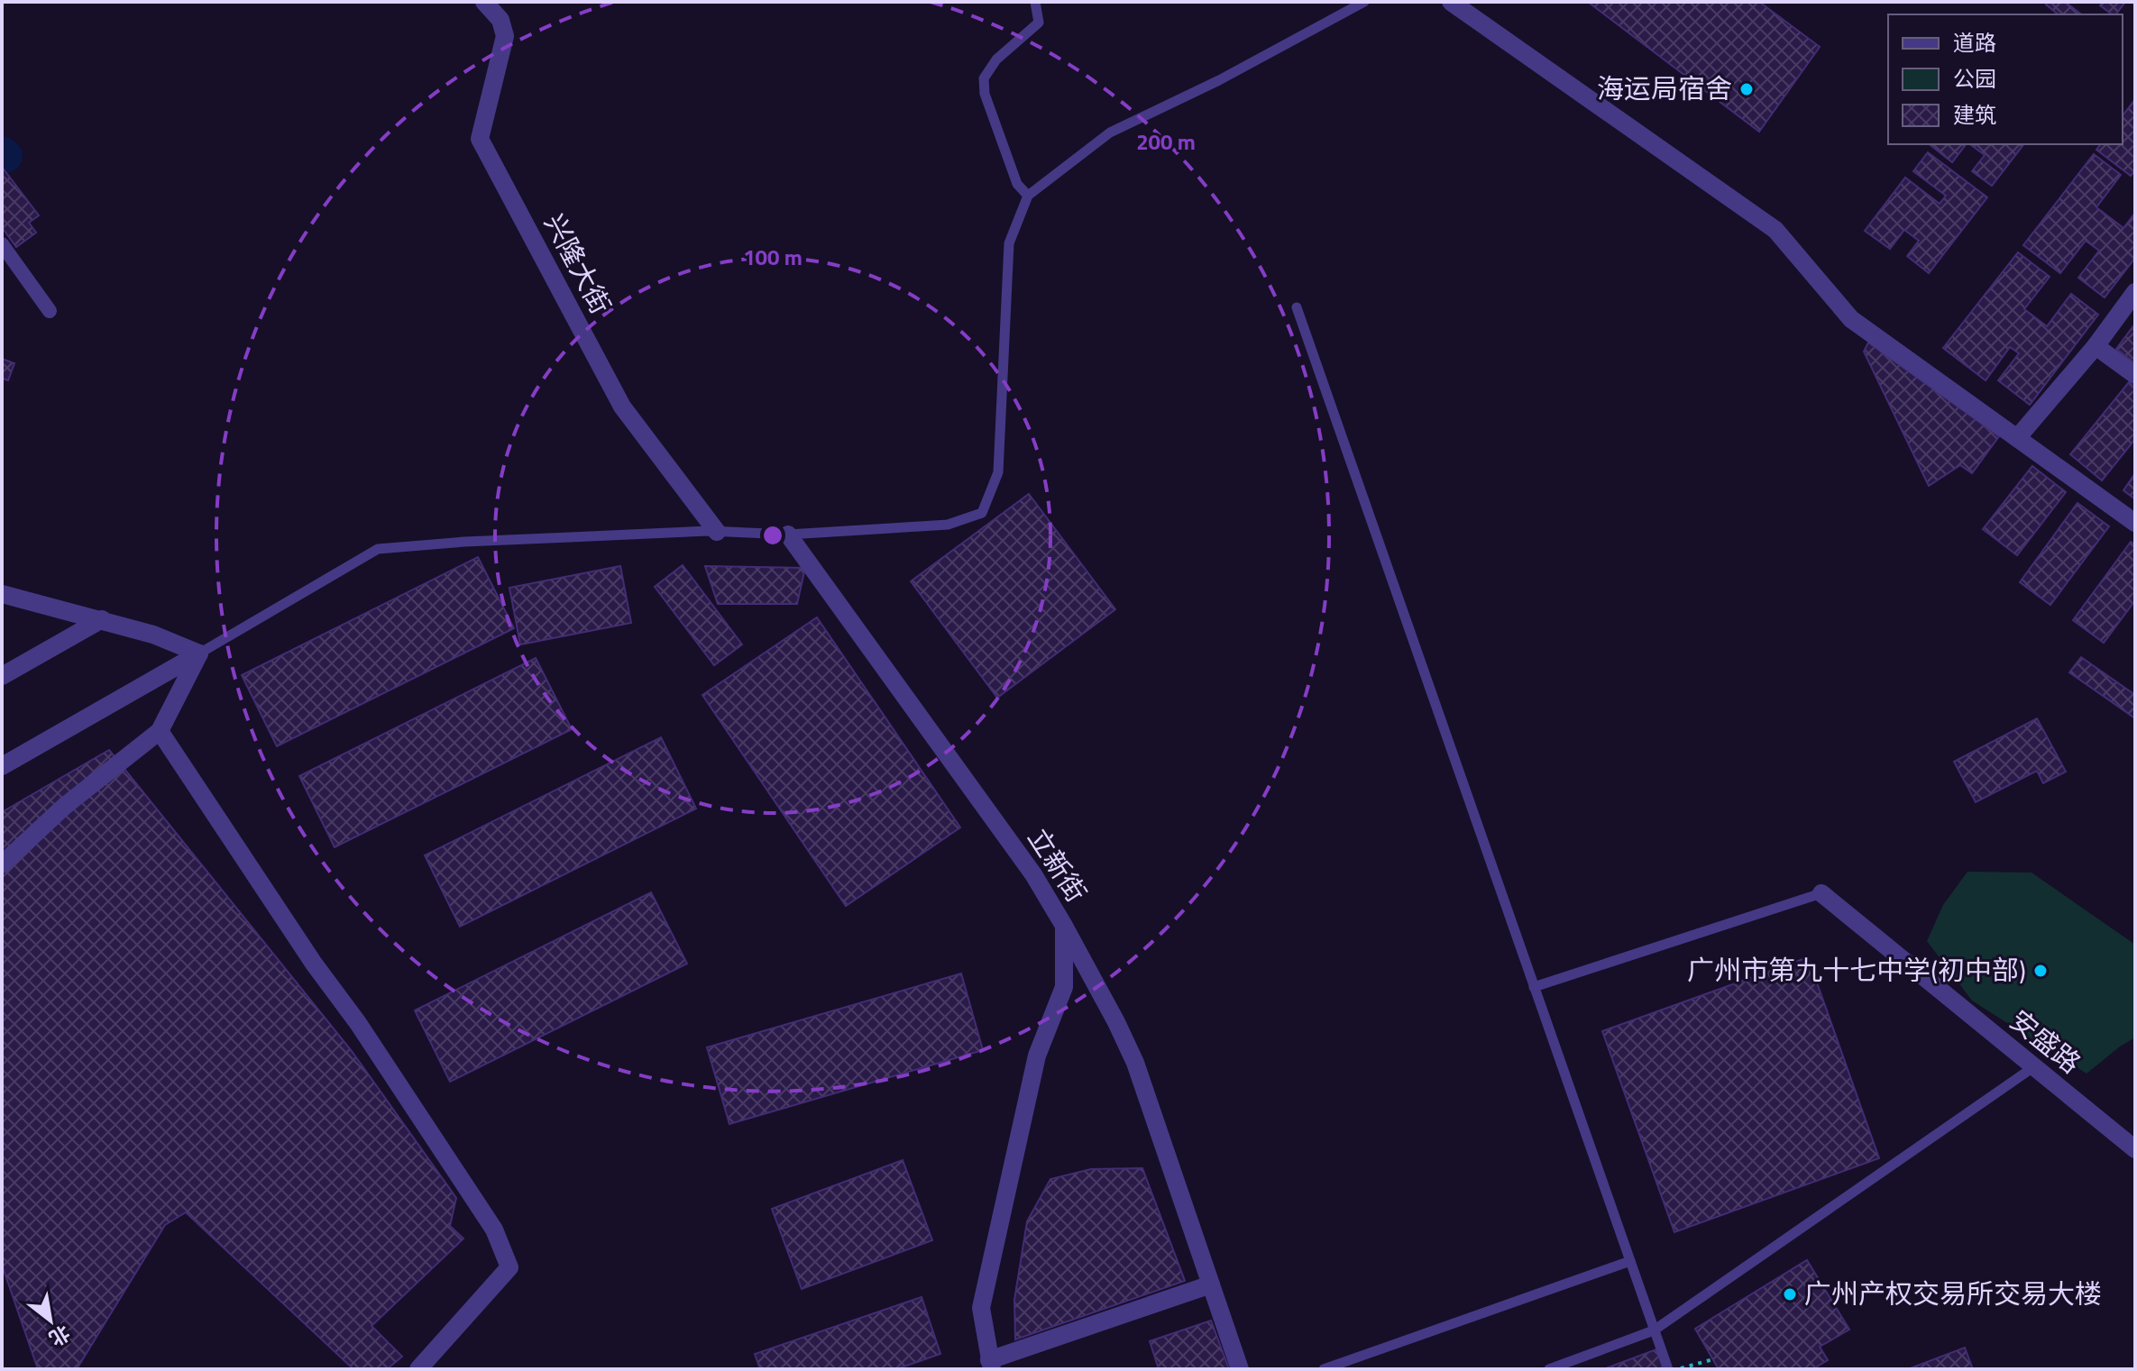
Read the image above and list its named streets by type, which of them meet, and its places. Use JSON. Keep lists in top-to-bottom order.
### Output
{
  "streets": {
    "street": ["兴隆大街", "立新街", "安盛路"]
  },
  "places": ["海运局宿舍", "广州市第九十七中学(初中部)", "广州产权交易所交易大楼"],
  "legend": ["道路", "公园", "建筑"],
  "north": "bottom right",
  "rings": ["200 m", "100 m"]
}
